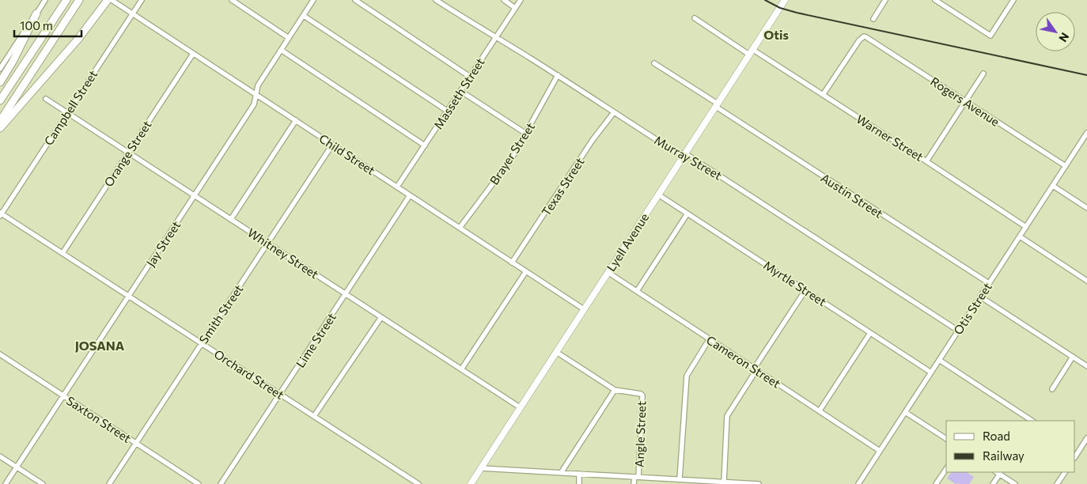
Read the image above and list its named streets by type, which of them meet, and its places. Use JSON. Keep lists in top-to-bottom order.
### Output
{
  "streets": {
    "main road": ["Lyell Avenue"],
    "street": [
      "Masseth Street",
      "Rogers Avenue",
      "Campbell Street",
      "Warner Street",
      "Orange Street",
      "Brayer Street",
      "Child Street",
      "Murray Street",
      "Texas Street",
      "Austin Street",
      "Jay Street",
      "Whitney Street",
      "Myrtle Street",
      "Otis Street",
      "Smith Street",
      "Lime Street",
      "Cameron Street",
      "Orchard Street",
      "Saxton Street",
      "Angle Street"
    ]
  },
  "crossings": [
    ["Masseth Street", "Child Street"],
    ["Masseth Street", "Murray Street"],
    ["Rogers Avenue", "Warner Street"],
    ["Rogers Avenue", "Otis Street"],
    ["Campbell Street", "Child Street"],
    ["Campbell Street", "Whitney Street"],
    ["Campbell Street", "Orchard Street"],
    ["Warner Street", "Lyell Avenue"],
    ["Warner Street", "Otis Street"],
    ["Orange Street", "Child Street"],
    ["Orange Street", "Whitney Street"],
    ["Orange Street", "Orchard Street"],
    ["Brayer Street", "Child Street"],
    ["Brayer Street", "Murray Street"],
    ["Child Street", "Texas Street"],
    ["Child Street", "Lyell Avenue"],
    ["Child Street", "Jay Street"],
    ["Child Street", "Smith Street"],
    ["Child Street", "Lime Street"],
    ["Murray Street", "Texas Street"],
    ["Murray Street", "Lyell Avenue"],
    ["Murray Street", "Otis Street"],
    ["Austin Street", "Lyell Avenue"],
    ["Austin Street", "Otis Street"],
    ["Lyell Avenue", "Whitney Street"],
    ["Lyell Avenue", "Myrtle Street"],
    ["Lyell Avenue", "Cameron Street"],
    ["Lyell Avenue", "Angle Street"],
    ["Jay Street", "Whitney Street"],
    ["Jay Street", "Orchard Street"],
    ["Jay Street", "Saxton Street"],
    ["Whitney Street", "Smith Street"],
    ["Whitney Street", "Lime Street"],
    ["Myrtle Street", "Otis Street"],
    ["Otis Street", "Cameron Street"],
    ["Smith Street", "Orchard Street"],
    ["Smith Street", "Saxton Street"],
    ["Lime Street", "Orchard Street"]
  ],
  "districts": ["Otis", "JOSANA"],
  "legend": ["Road", "Railway"],
  "scale_bar": "100 m",
  "north": "bottom right"
}
